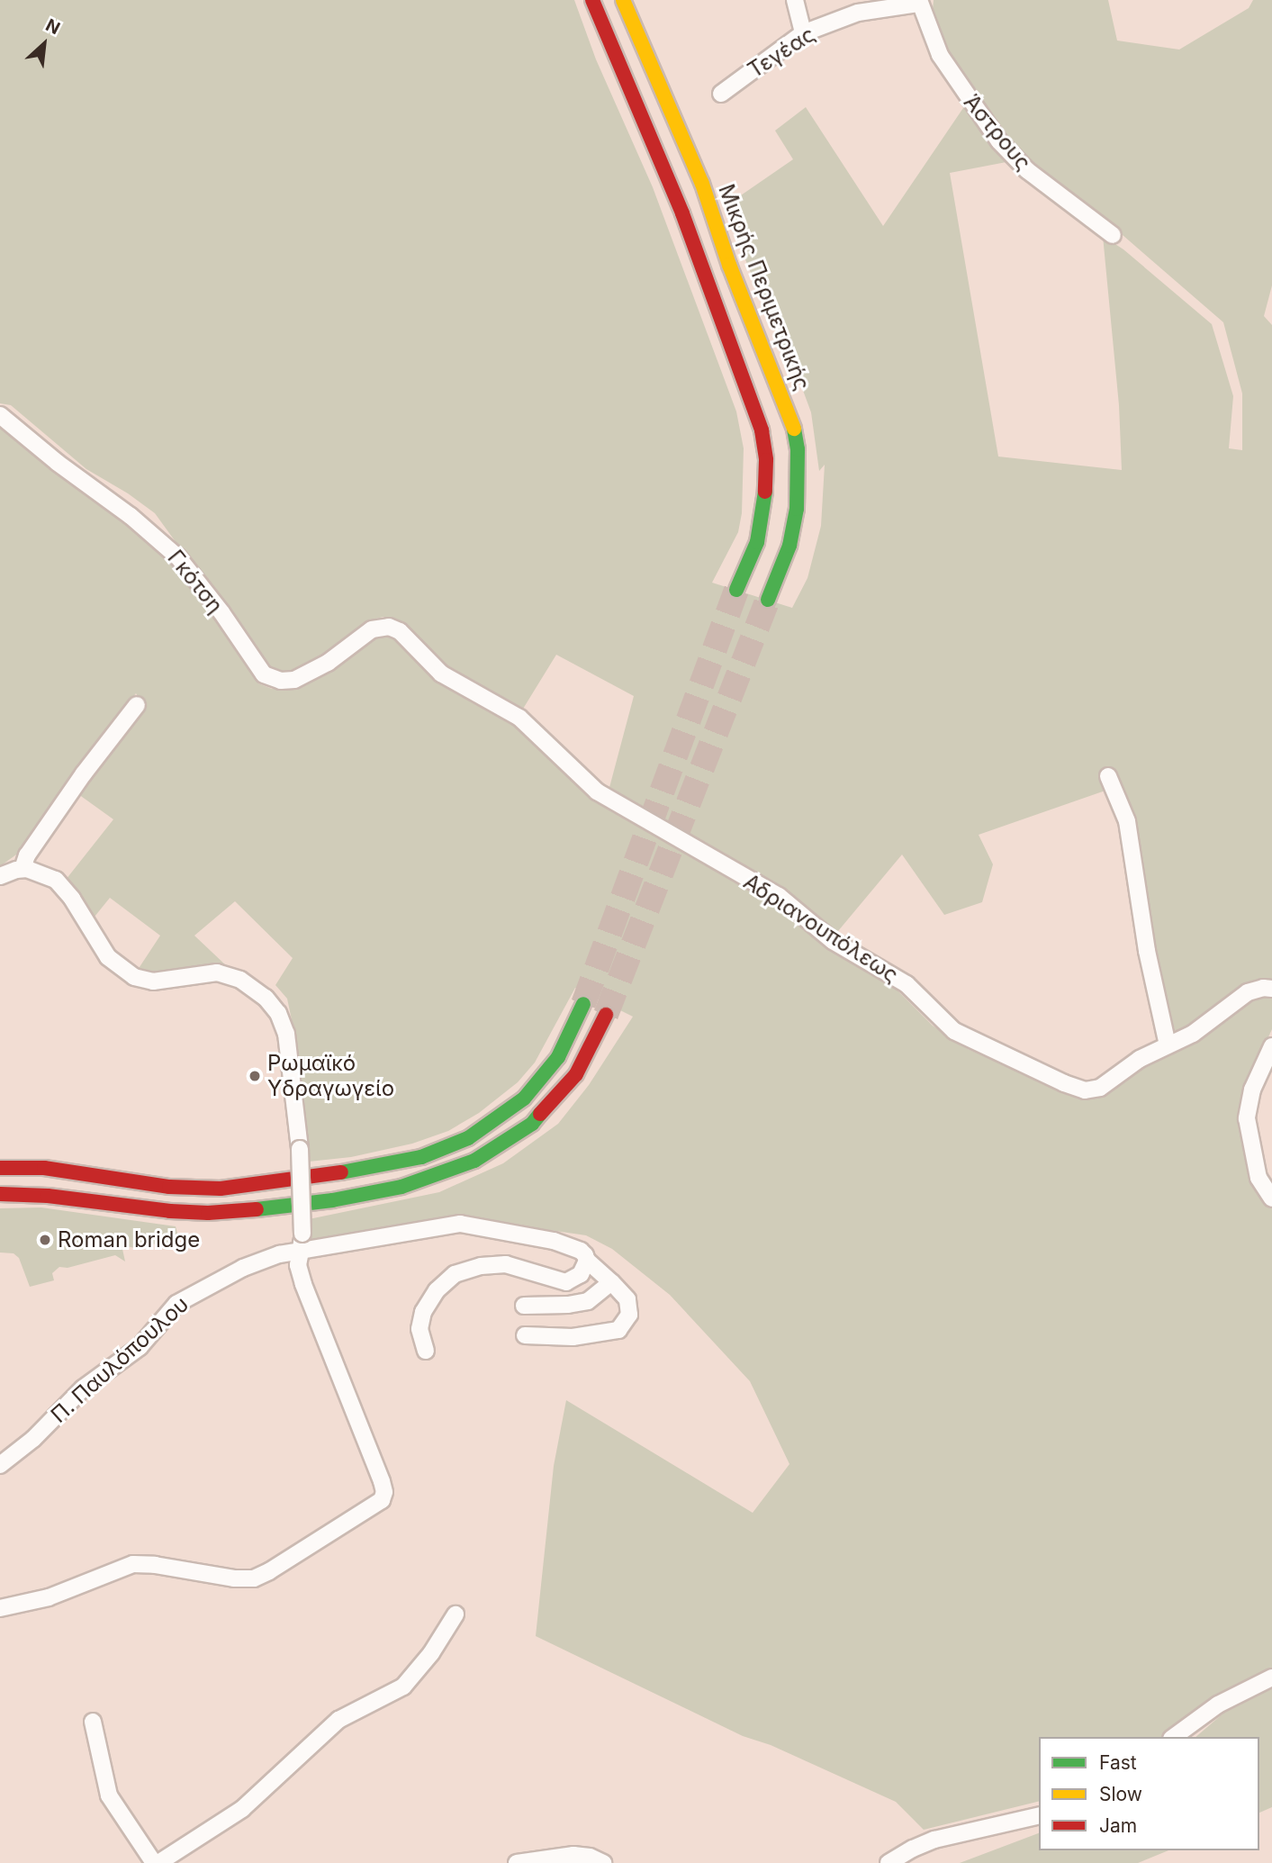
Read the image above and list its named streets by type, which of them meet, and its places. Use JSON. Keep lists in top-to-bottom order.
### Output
{
  "streets": {
    "main road": ["Μικρής Περιμετρικής"],
    "street": [
      "Τεγέας",
      "Άστρους",
      "Γκότση",
      "Αδριανουπόλεως",
      "Π. Παυλόπουλου"
    ]
  },
  "crossings": [
    ["Τεγέας", "Άστρους"],
    ["Γκότση", "Αδριανουπόλεως"]
  ],
  "places": ["Ρωμαϊκό Υδραγωγείο", "Roman bridge"],
  "legend": ["Fast", "Slow", "Jam"],
  "north": "top right"
}
